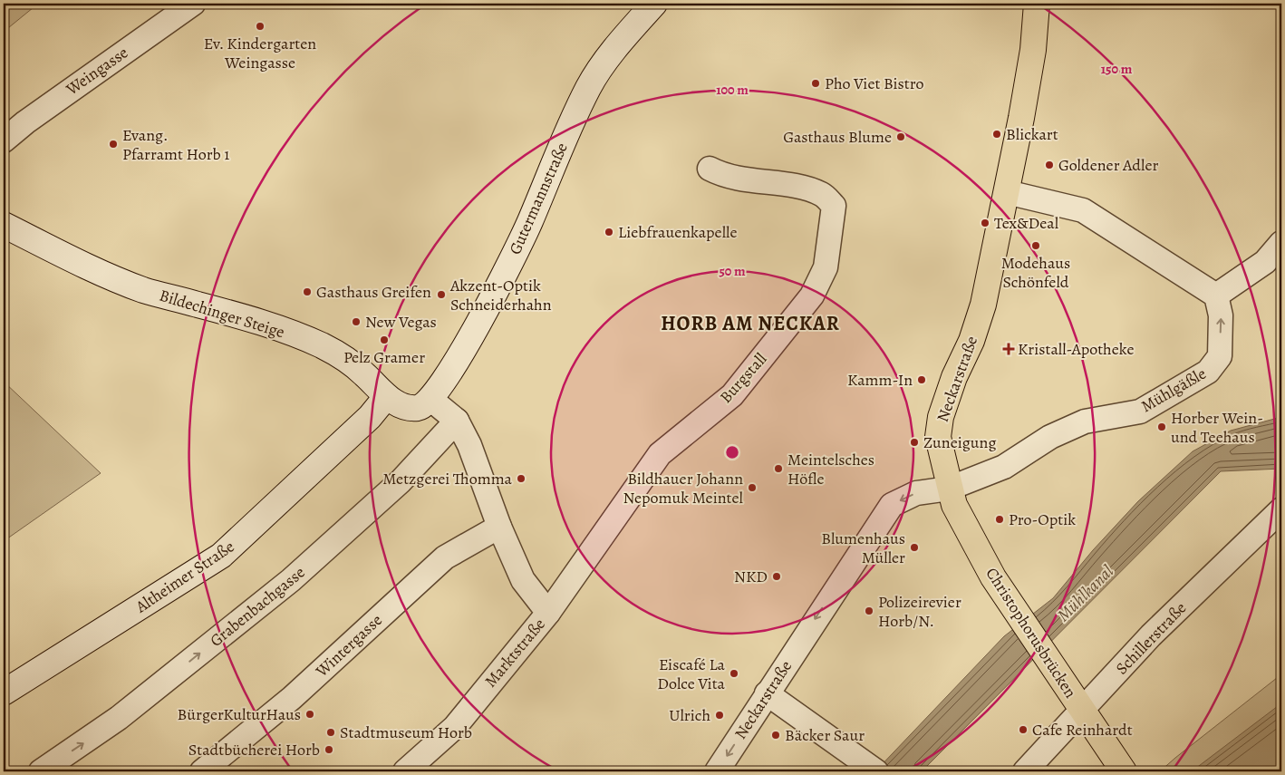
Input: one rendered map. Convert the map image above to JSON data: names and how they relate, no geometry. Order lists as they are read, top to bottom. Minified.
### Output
{"streets":{"main road":["Neckarstraße","Christophorusbrücken"],"street":["Weingasse","Gutermannstraße","Bildechinger Steige","Burgstall","Mühlgäßle","Altheimer Straße","Grabenbachgasse","Schillerstraße","Wintergasse","Marktstraße"]},"crossings":[["Gutermannstraße","Bildechinger Steige"],["Gutermannstraße","Marktstraße"],["Bildechinger Steige","Altheimer Straße"],["Bildechinger Steige","Marktstraße"],["Burgstall","Marktstraße"],["Neckarstraße","Mühlgäßle"],["Neckarstraße","Christophorusbrücken"],["Mühlgäßle","Christophorusbrücken"],["Grabenbachgasse","Marktstraße"],["Christophorusbrücken","Schillerstraße"],["Wintergasse","Marktstraße"]],"one_way":["Neckarstraße","Mühlgäßle","Grabenbachgasse"],"districts":["HORB AM NECKAR"],"water":["Mühlkanal"],"places":{"other":["Ev. Kindergarten Weingasse","Pho Viet Bistro","Blickart","Gasthaus Blume","Evang. Pfarramt Horb 1","Goldener Adler","Tex&Deal","Liebfrauenkapelle","Modehaus Schönfeld","Gasthaus Greifen","Akzent-Optik Schneiderhahn","New Vegas","Pelz Gramer","Kamm-In","Horber Wein- und Teehaus","Zuneigung","Meintelsches Höfle","Metzgerei Thomma","Bildhauer Johann Nepomuk Meintel","Pro-Optik","Blumenhaus Müller","NKD","Polizeirevier Horb/N.","Eiscafé La Dolce Vita","BürgerKulturHaus","Ulrich","Cafe Reinhardt","Stadtmuseum Horb","Bäcker Saur","Stadtbücherei Horb"],"health":["Kristall-Apotheke"]},"rings":["150 m","100 m","50 m"]}
